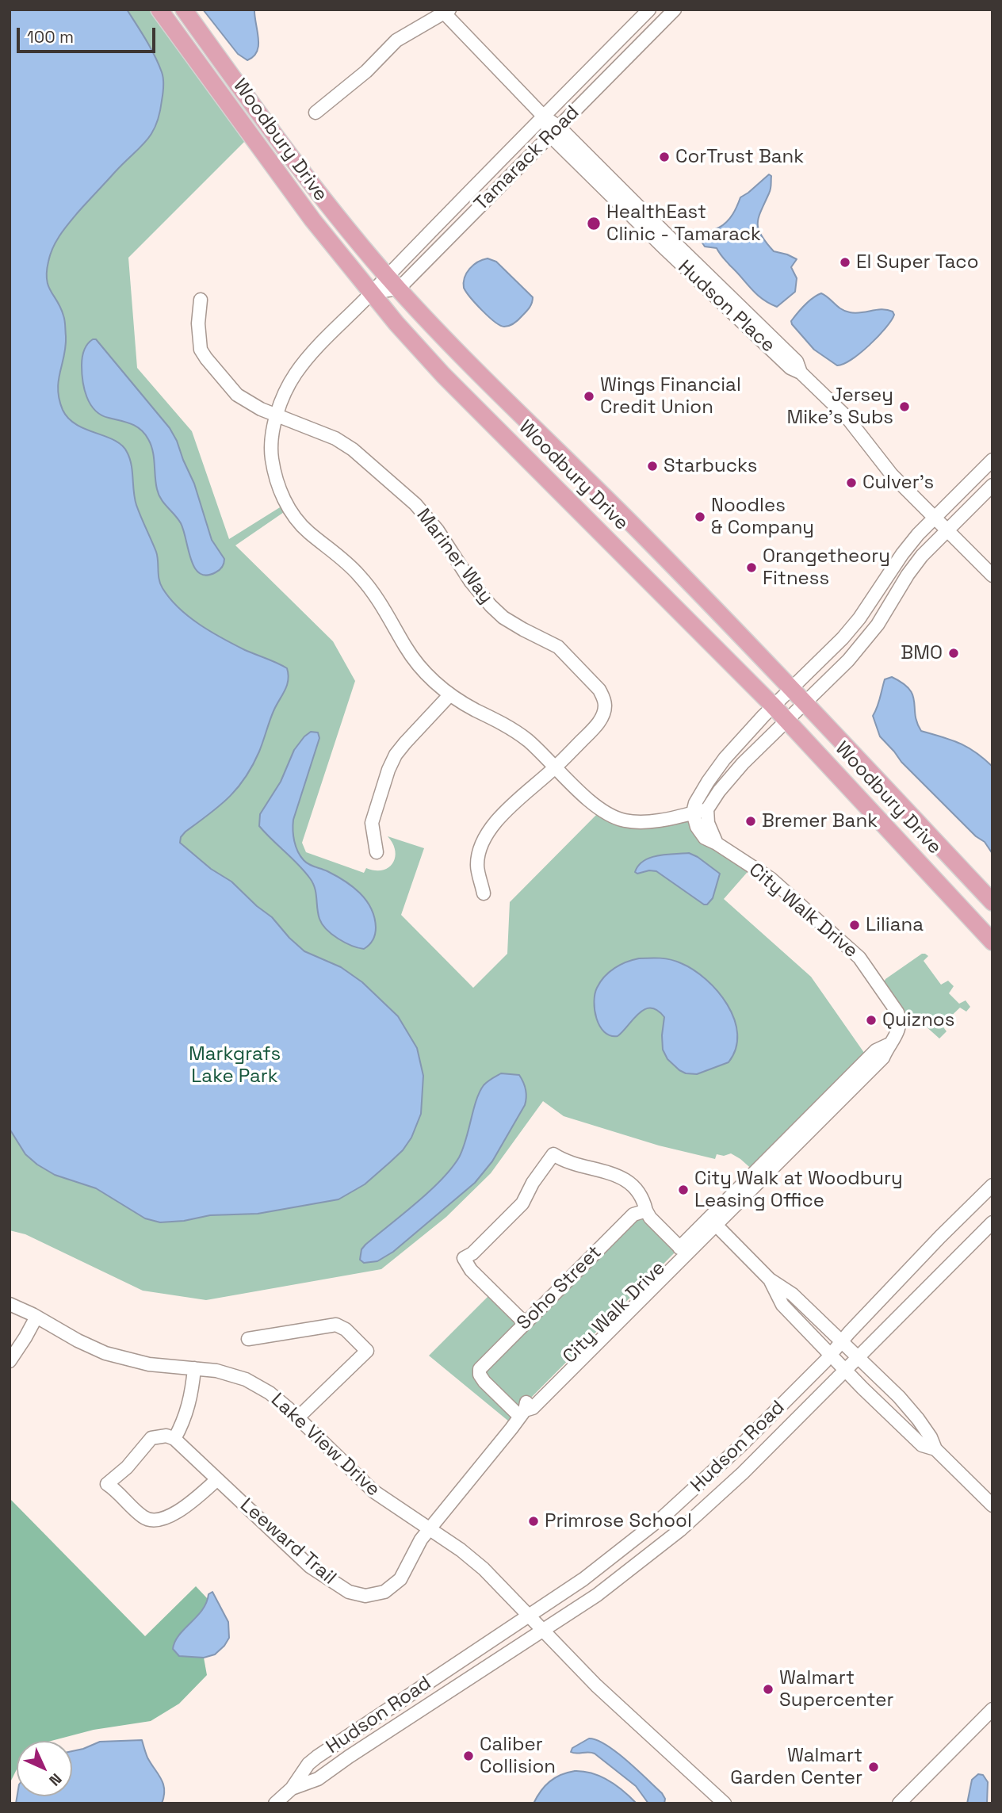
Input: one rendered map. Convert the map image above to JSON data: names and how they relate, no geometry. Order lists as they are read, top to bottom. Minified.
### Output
{"streets":{"main road":["Woodbury Drive"],"street":["Tamarack Road","Hudson Place","Mariner Way","City Walk Drive","Soho Street","Lake View Drive","Hudson Road","Leeward Trail"]},"crossings":[["Woodbury Drive","Tamarack Road"],["Tamarack Road","Hudson Place"],["Tamarack Road","Mariner Way"],["Tamarack Road","City Walk Drive"],["City Walk Drive","Soho Street"],["City Walk Drive","Lake View Drive"],["City Walk Drive","Leeward Trail"],["Lake View Drive","Hudson Road"],["Lake View Drive","Leeward Trail"]],"parks":["Markgrafs Lake Park"],"places":["CorTrust Bank","HealthEast Clinic - Tamarack","El Super Taco","Wings Financial Credit Union","Jersey Mike's Subs","Starbucks","Culver's","Noodles & Company","Orangetheory Fitness","BMO","Bremer Bank","Liliana","Quiznos","City Walk at Woodbury Leasing Office","Primrose School","Walmart Supercenter","Caliber Collision","Walmart Garden Center"],"scale_bar":"100 m","north":"bottom right"}
